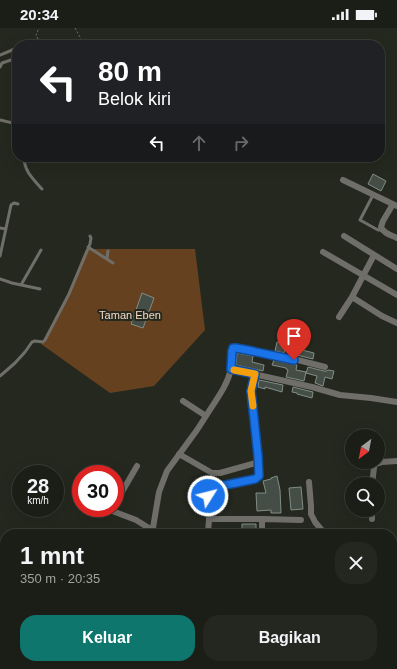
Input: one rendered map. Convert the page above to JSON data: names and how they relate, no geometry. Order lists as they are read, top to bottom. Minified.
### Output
{"parks":["Taman Eben"],"north":"bottom left","page":{"status":"20:34","turn":["80 m","Belok kiri"],"speed":"28 km/h","limit":"30","heading":["1 mnt","350 m · 20:35"],"buttons":["Keluar","Bagikan"]}}
